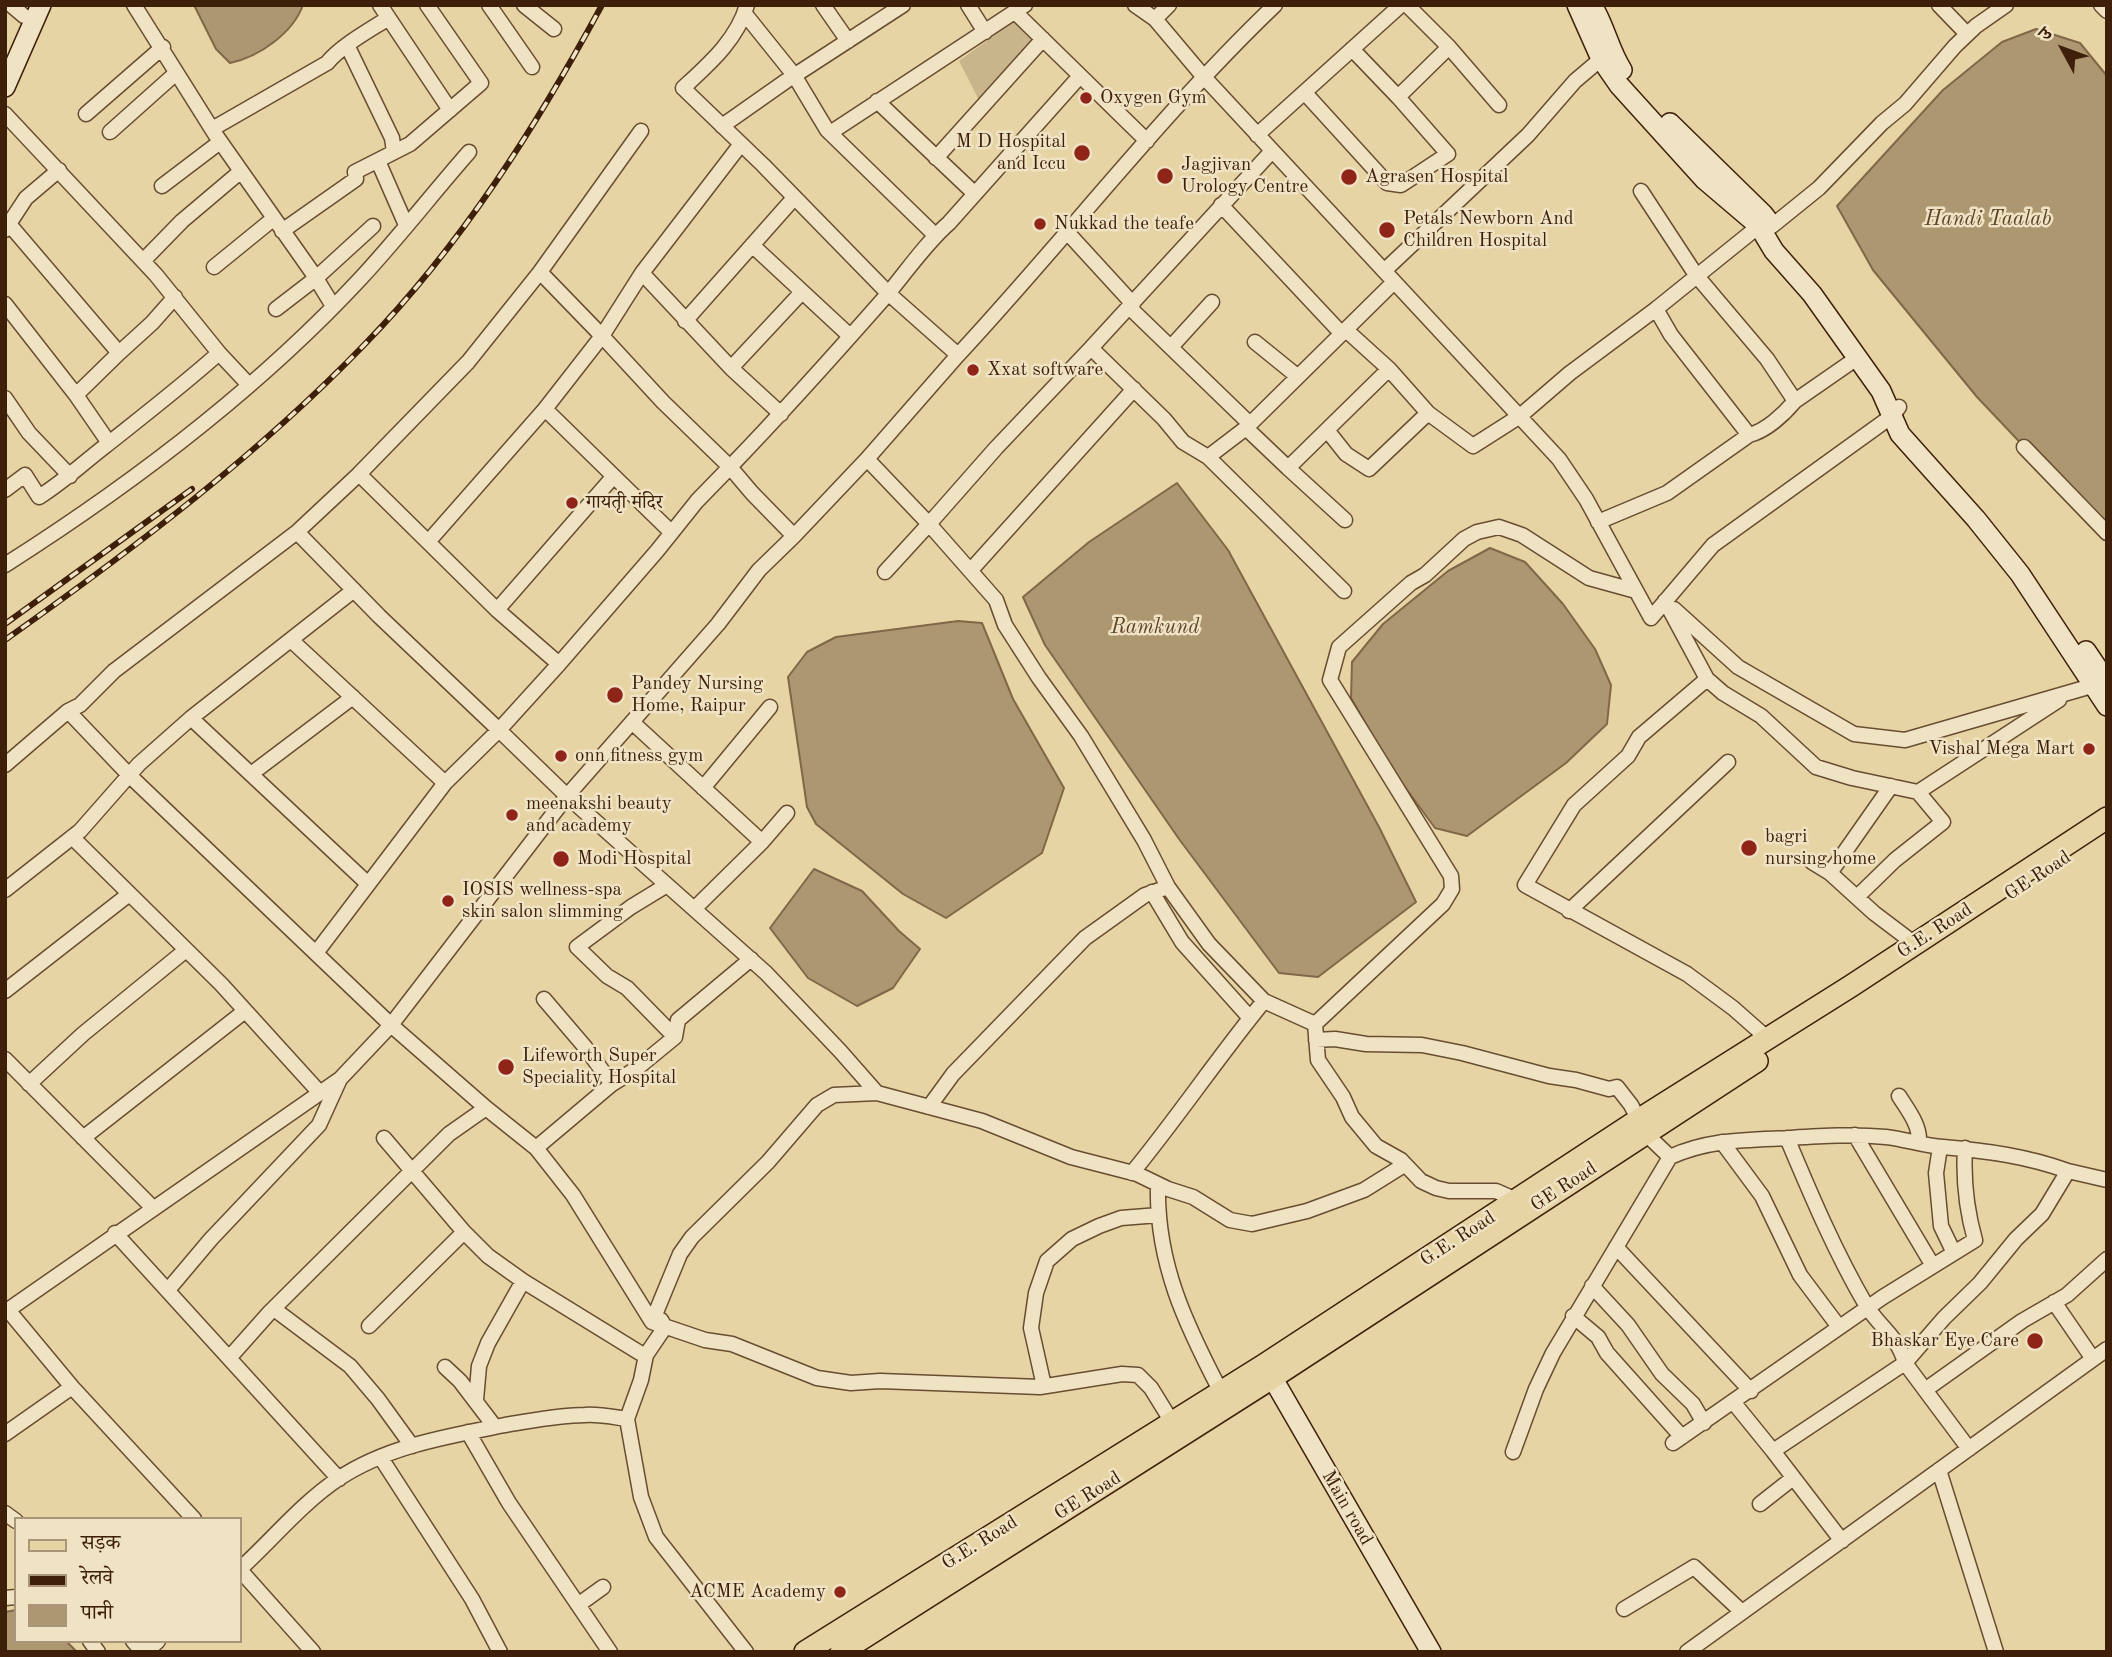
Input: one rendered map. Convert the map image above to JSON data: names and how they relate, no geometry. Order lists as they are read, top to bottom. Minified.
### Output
{"streets":{"main road":["GE Road","G.E. Road"],"street":["Main road"]},"crossings":[["GE Road","G.E. Road"],["GE Road","Main road"],["G.E. Road","Main road"]],"water":["Handi Taalab","Ramkund"],"places":["Oxygen Gym","M D Hospital and Iccu","Jagjivan Urology Centre","Agrasen Hospital","Nukkad the teafe","Petals Newborn And Children Hospital","Xxat software","गायतृी मंदिर","Pandey Nursing Home, Raipur","Vishal Mega Mart","onn fitness gym","meenakshi beauty and academy","bagri nursing home","Modi Hospital","IOSIS wellness-spa skin salon slimming","Lifeworth Super Speciality Hospital","Bhaskar Eye Care","ACME Academy"],"legend":["सड़क","रेलवे","पानी"],"north":"top left"}
